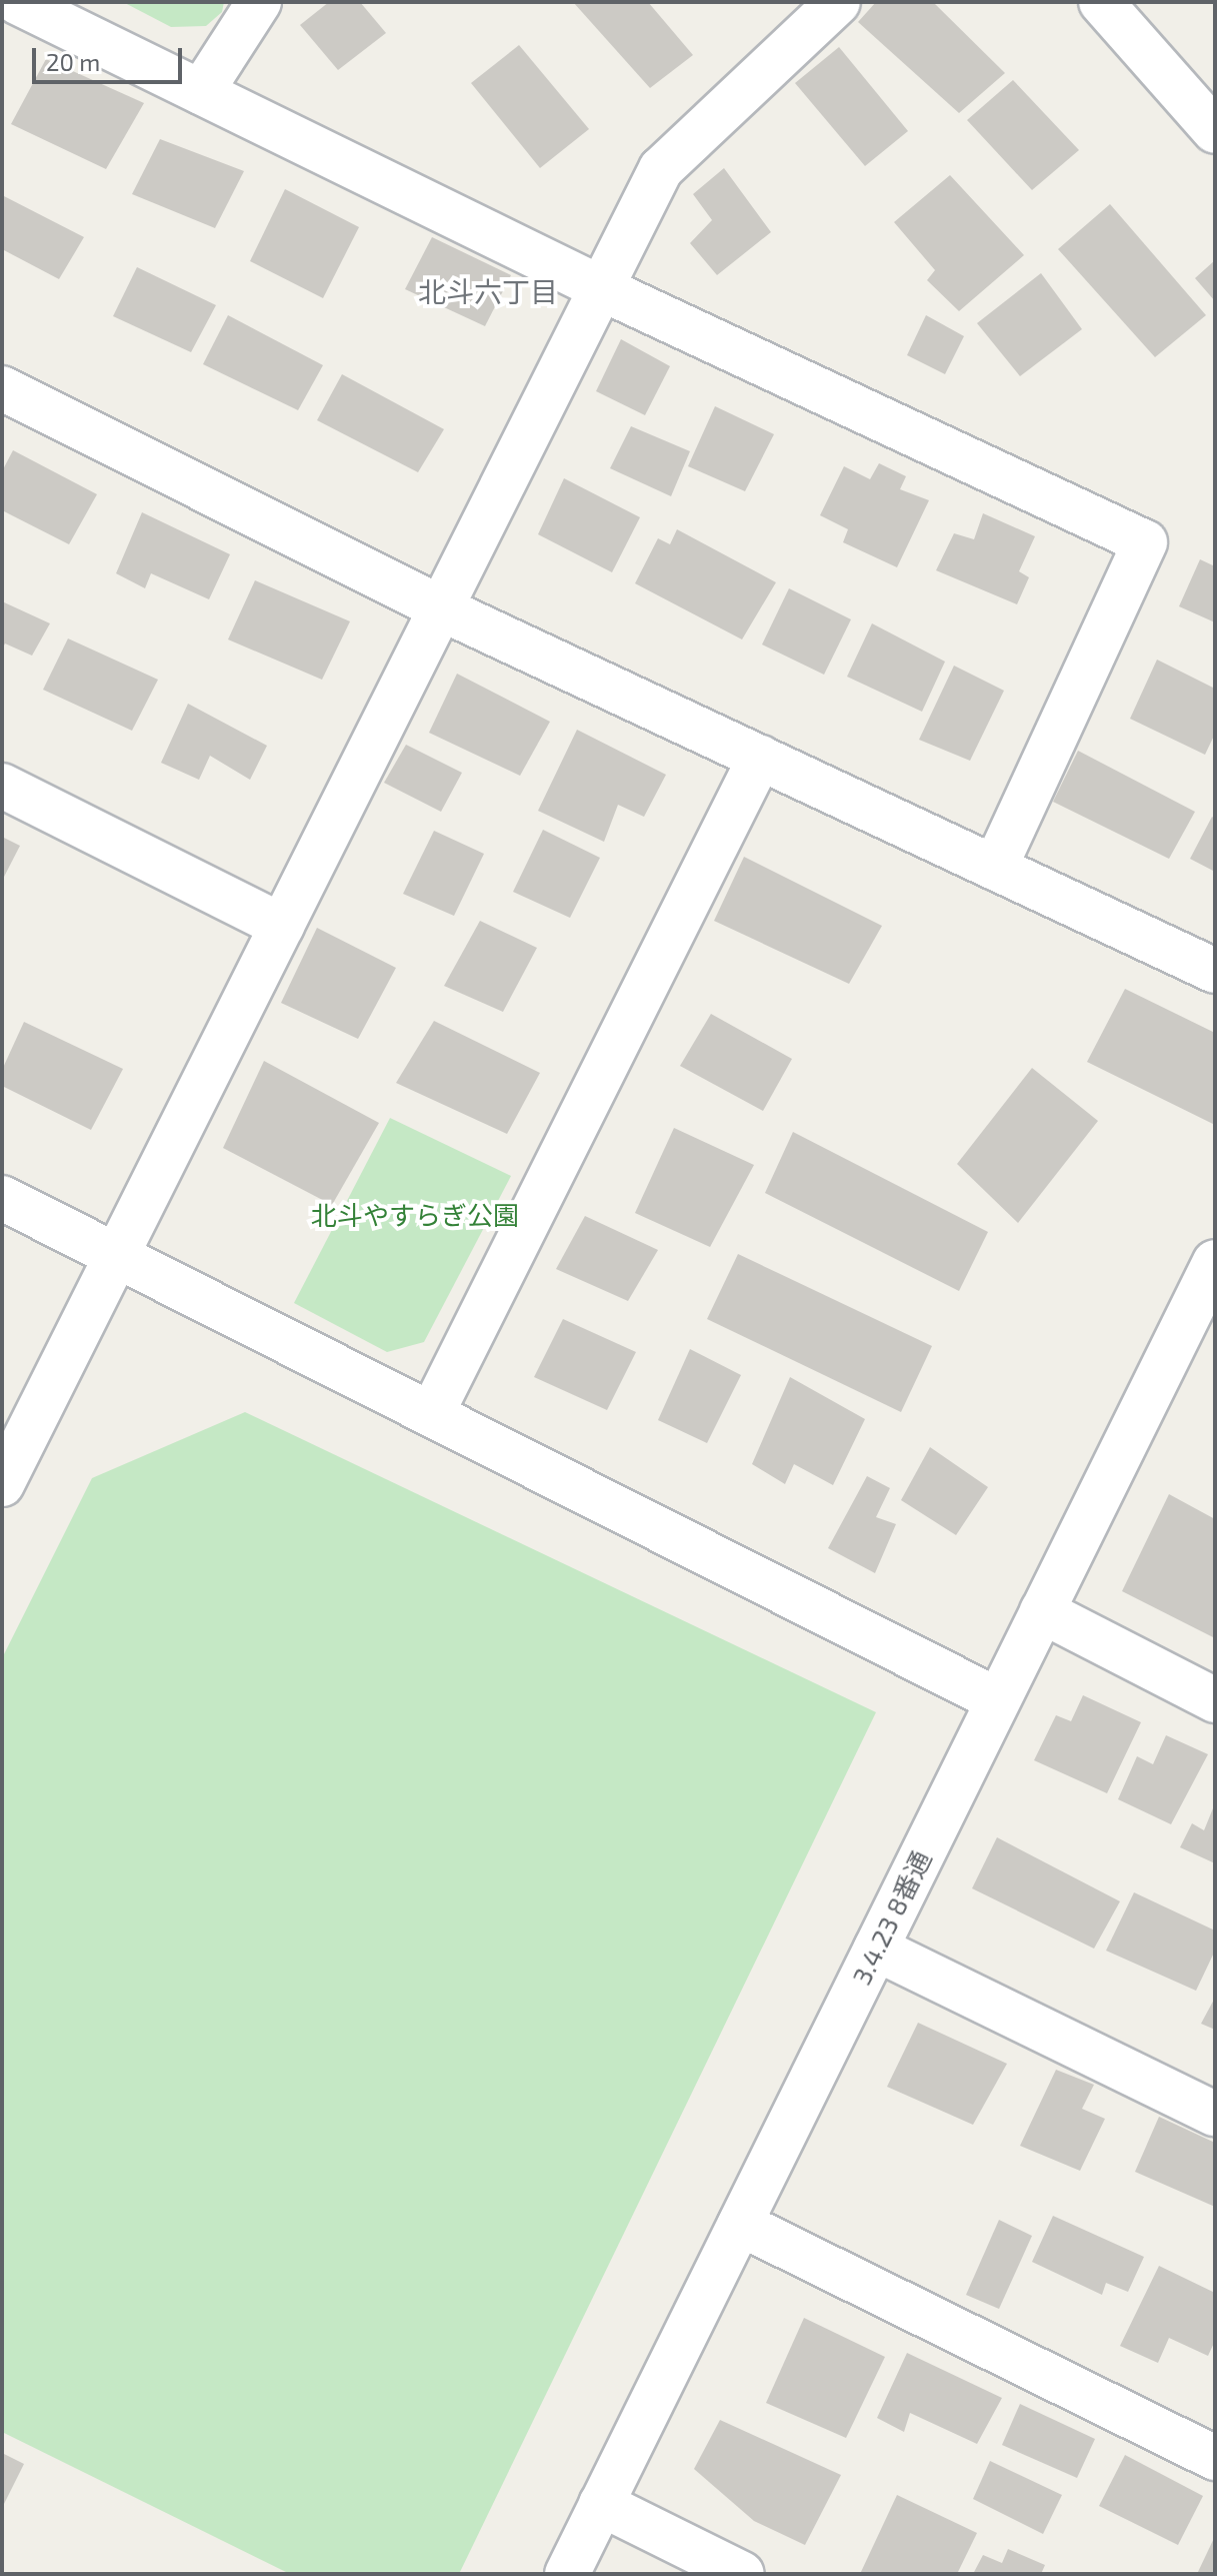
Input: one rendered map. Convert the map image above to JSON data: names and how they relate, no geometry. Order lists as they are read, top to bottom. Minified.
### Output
{"streets":{"street":["3.4.23 8番通"]},"districts":["北斗六丁目"],"parks":["北斗やすらぎ公園"],"scale_bar":"20 m"}
